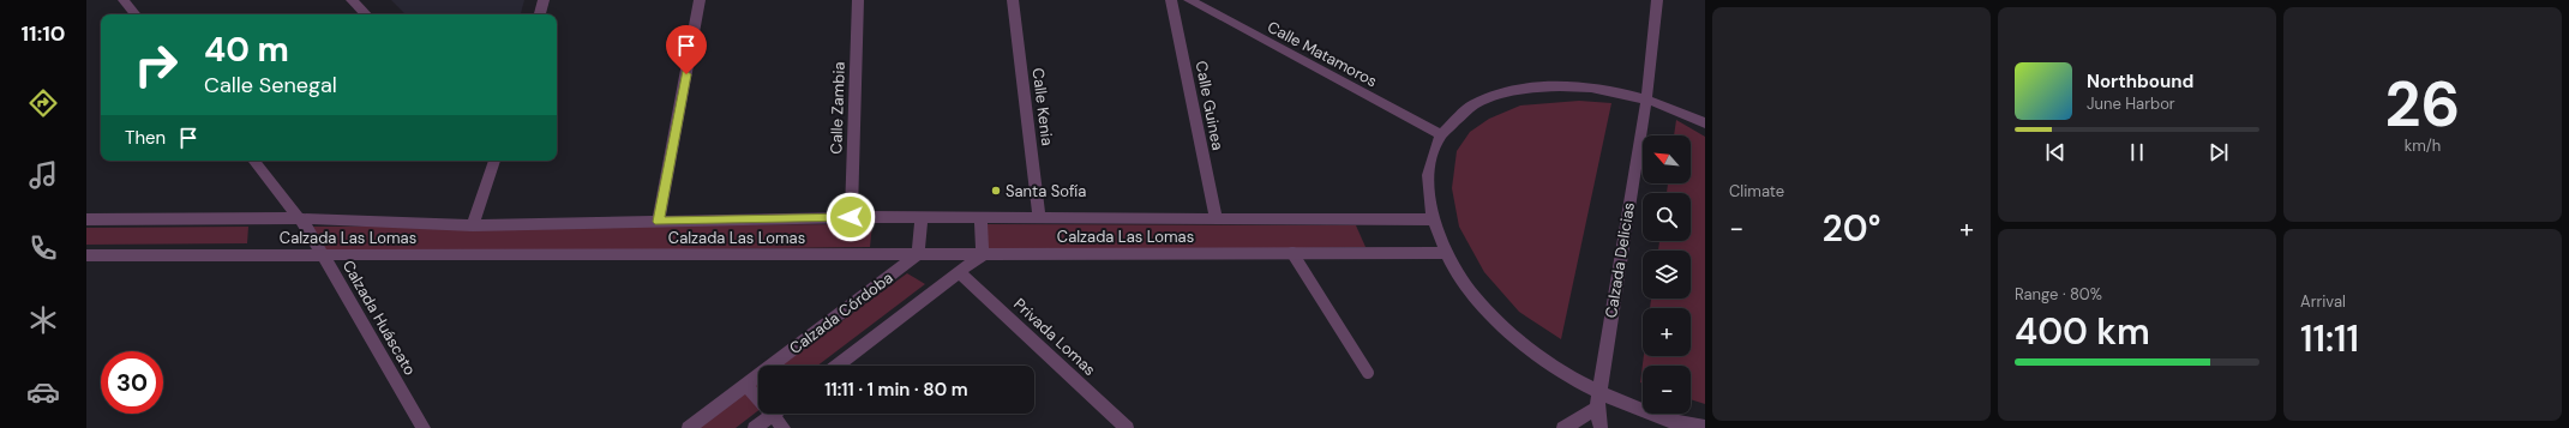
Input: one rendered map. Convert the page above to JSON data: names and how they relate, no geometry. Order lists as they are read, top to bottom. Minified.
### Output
{"streets":{"street":["Calle Matamoros","Calle Guinea","Calle Kenia","Calle Zambia","Calzada Las Lomas","Calzada Delicias","Calzada Córdoba","Calzada Huáscato","Privada Lomas"]},"crossings":[["Calle Guinea","Calzada Las Lomas"],["Calle Kenia","Calzada Las Lomas"],["Calle Zambia","Calzada Las Lomas"],["Calzada Las Lomas","Calzada Córdoba"],["Calzada Las Lomas","Calzada Huáscato"]],"places":["Santa Sofía"],"north":"top left","page":{"tabs":"11:10","tile":["Climate",["26","km/h"],["Range · 80%","400 km"],["Arrival","11:11"]],"turn":["40 m","Calle Senegal"],"song":["Northbound","June Harbor"],"then":"Then","map_buttons":["+","−"],"heat":["−","20°","+"],"limit":"30","trip":"11:11 · 1 min · 80 m"}}
